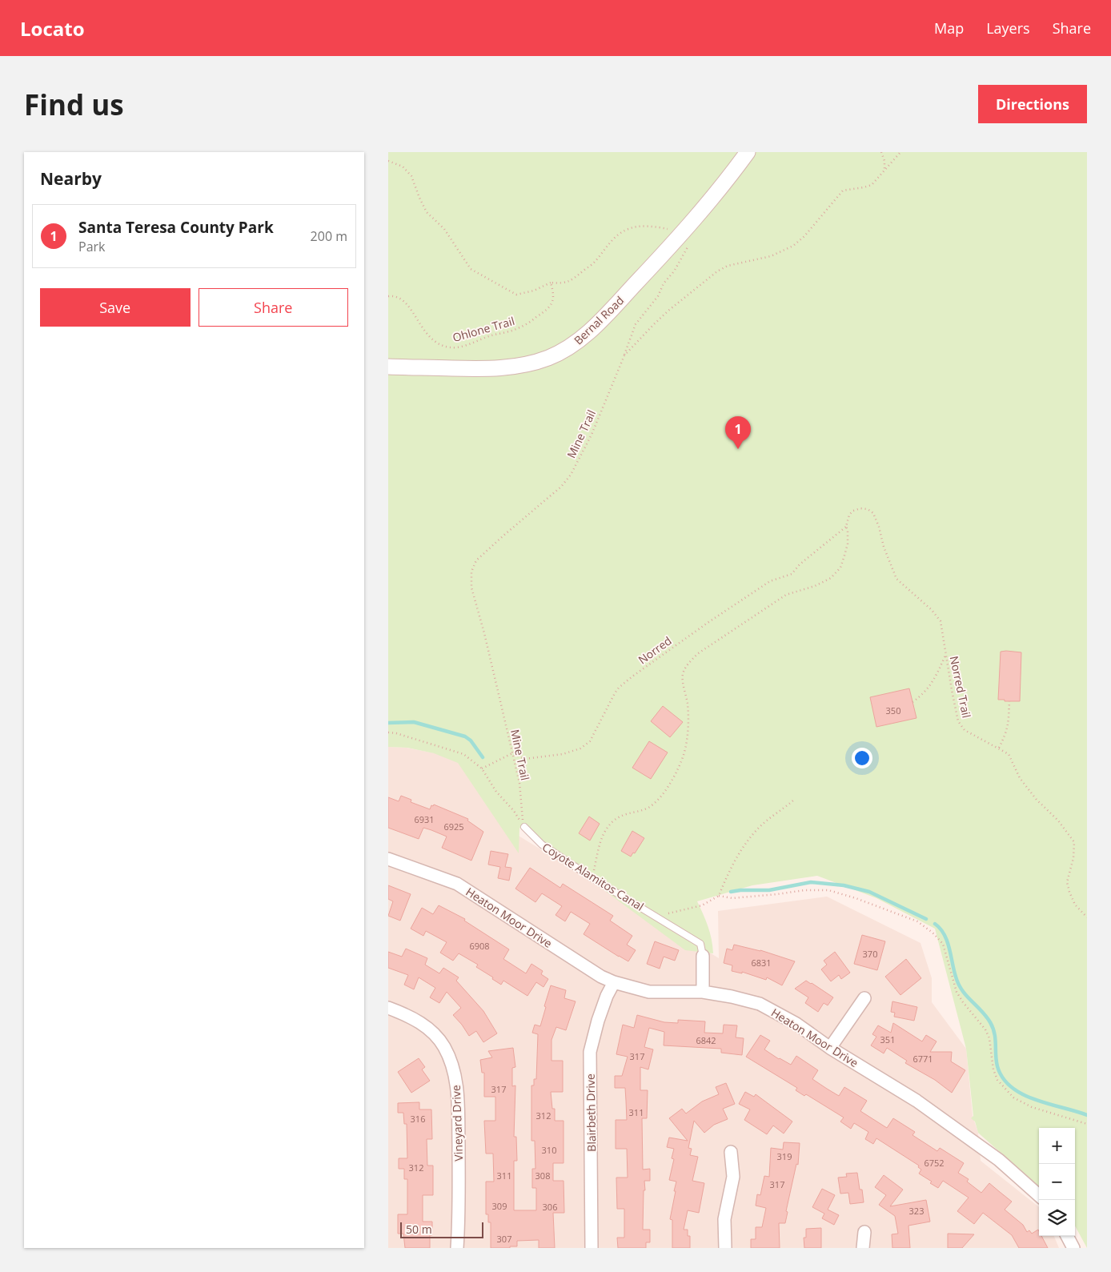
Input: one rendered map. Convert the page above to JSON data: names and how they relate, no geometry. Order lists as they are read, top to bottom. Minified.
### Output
{"streets":{"street":["Bernal Road","Heaton Moor Drive","Blairbeth Drive","Vineyard Drive"],"lane":["Coyote Alamitos Canal"],"path":["Ohlone Trail","Mine Trail","Norred","Norred Trail"]},"crossings":[["Mine Trail","Norred"],["Mine Trail","Coyote Alamitos Canal"],["Norred","Norred Trail"],["Heaton Moor Drive","Blairbeth Drive"]],"house_numbers":["350","6931","6925","6908","370","6831","351","6842","317","6771","317","311","312","316","310","319","6752","312","311","308","317","309","306","323","307"],"scale_bar":"50 m","page":{"header":"Locato","nav":["Map","Layers","Share"],"buttons":["Directions",["Save","Share"]],"title":"Find us","heading":"Nearby","list":[{"mark":"1","name":"Santa Teresa County Park","note":"Park","value":"200 m"}],"pins":"1","map_buttons":["+","−"],"scale":"50 m"}}
